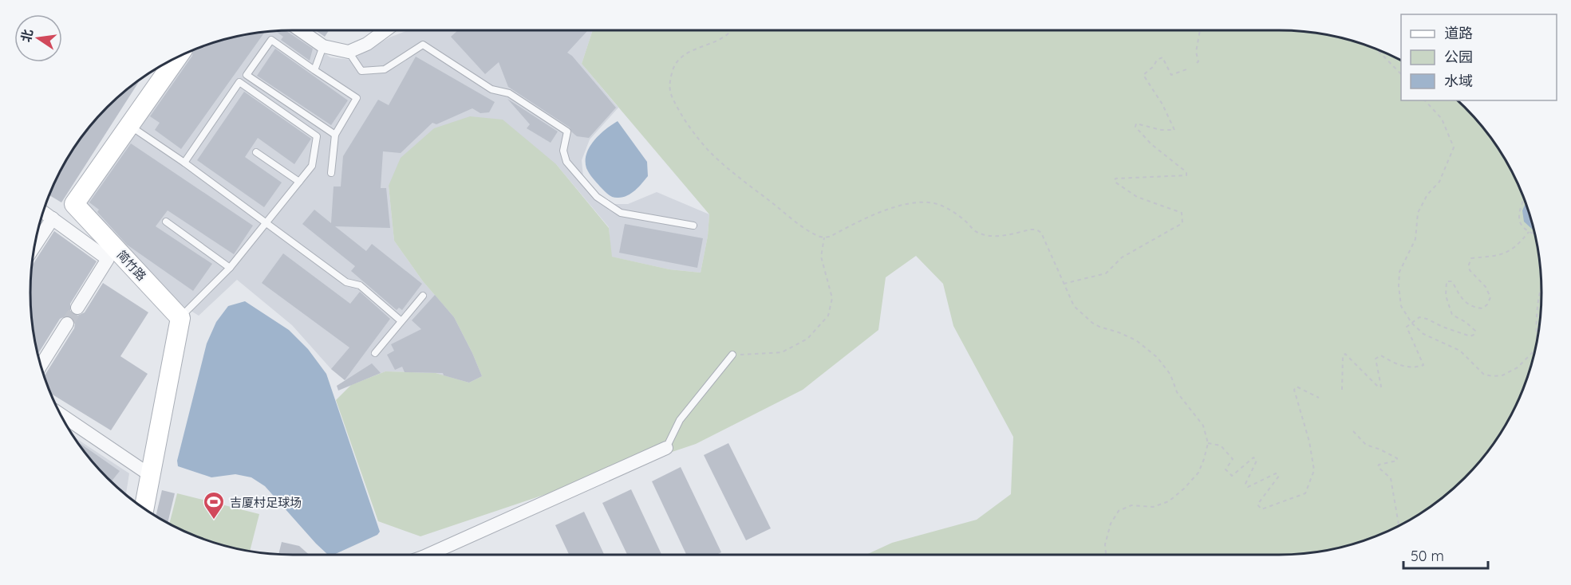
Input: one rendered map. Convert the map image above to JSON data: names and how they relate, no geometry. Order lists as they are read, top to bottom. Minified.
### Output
{"streets":{"street":["简竹路"]},"places":{"sports":["吉厦村足球场"]},"legend":["道路","公园","水域"],"scale_bar":"50 m","north":"left"}
